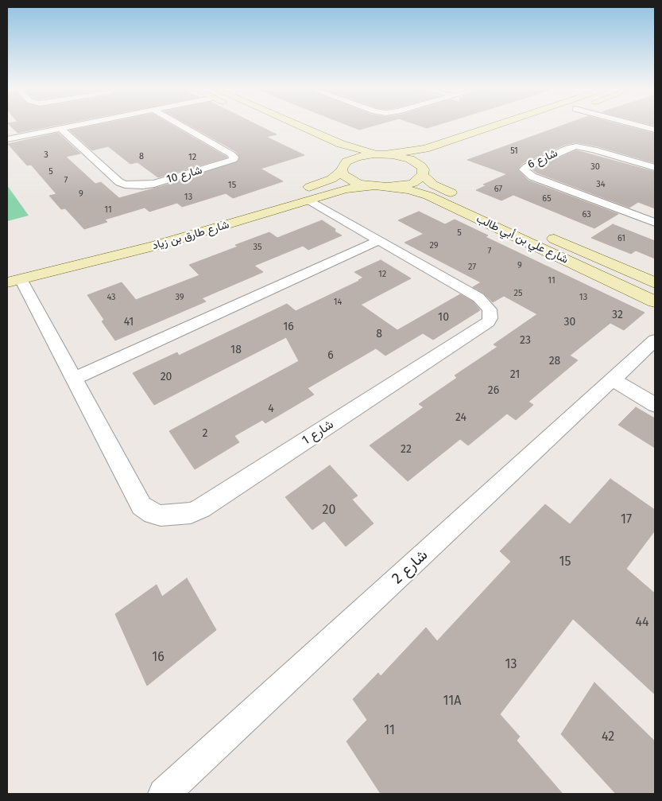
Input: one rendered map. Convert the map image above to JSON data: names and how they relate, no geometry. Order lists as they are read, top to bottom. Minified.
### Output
{"streets":{"main road":["شارع طارق بن زياد","شارع علي بن أبي طالب"],"street":["شارع 6","شارع 10","شارع 1","شارع 2"]},"crossings":[["شارع طارق بن زياد","شارع علي بن أبي طالب"],["شارع طارق بن زياد","شارع 1"]],"house_numbers":["51","3","8","12","30","5","7","34","15","67","9","13","65","11","63","5","61","29","35","7","9","27","12","11","25","43","39","13","14","32","10","41","30","16","8","23","18","6","28","21","20","26","4","24","2","22","20","17","15","44","16","13","11A","11","42"]}
